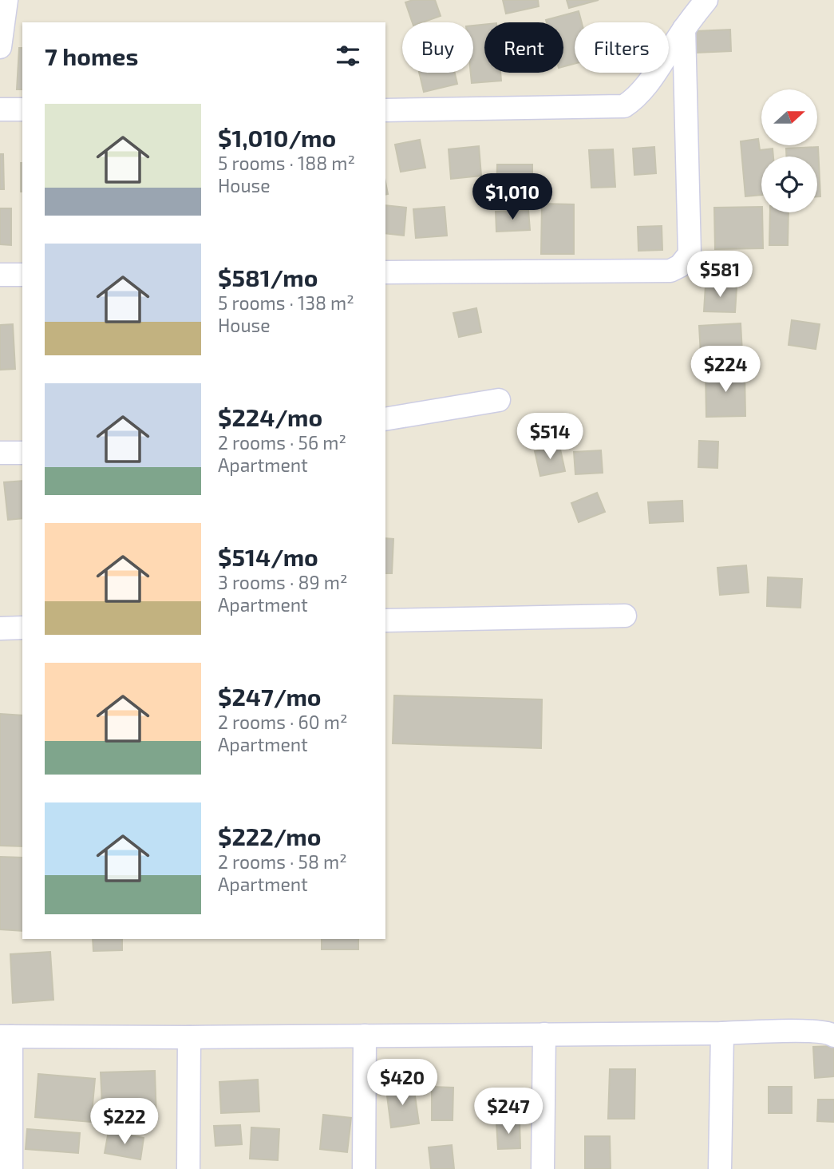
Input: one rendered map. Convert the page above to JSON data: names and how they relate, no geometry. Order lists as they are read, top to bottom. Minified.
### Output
{"north":"right","page":{"chip":["Buy","Rent","Filters"],"heading":"7 homes","list":[{"name":"$1,010/mo","note":"5 rooms · 188 m² · House"},{"name":"$581/mo","note":"5 rooms · 138 m² · House"},{"name":"$224/mo","note":"2 rooms · 56 m² · Apartment"},{"name":"$514/mo","note":"3 rooms · 89 m² · Apartment"},{"name":"$247/mo","note":"2 rooms · 60 m² · Apartment"},{"name":"$222/mo","note":"2 rooms · 58 m² · Apartment"}],"price":["$1,010","$581","$224","$514","$420","$247","$222"]}}
